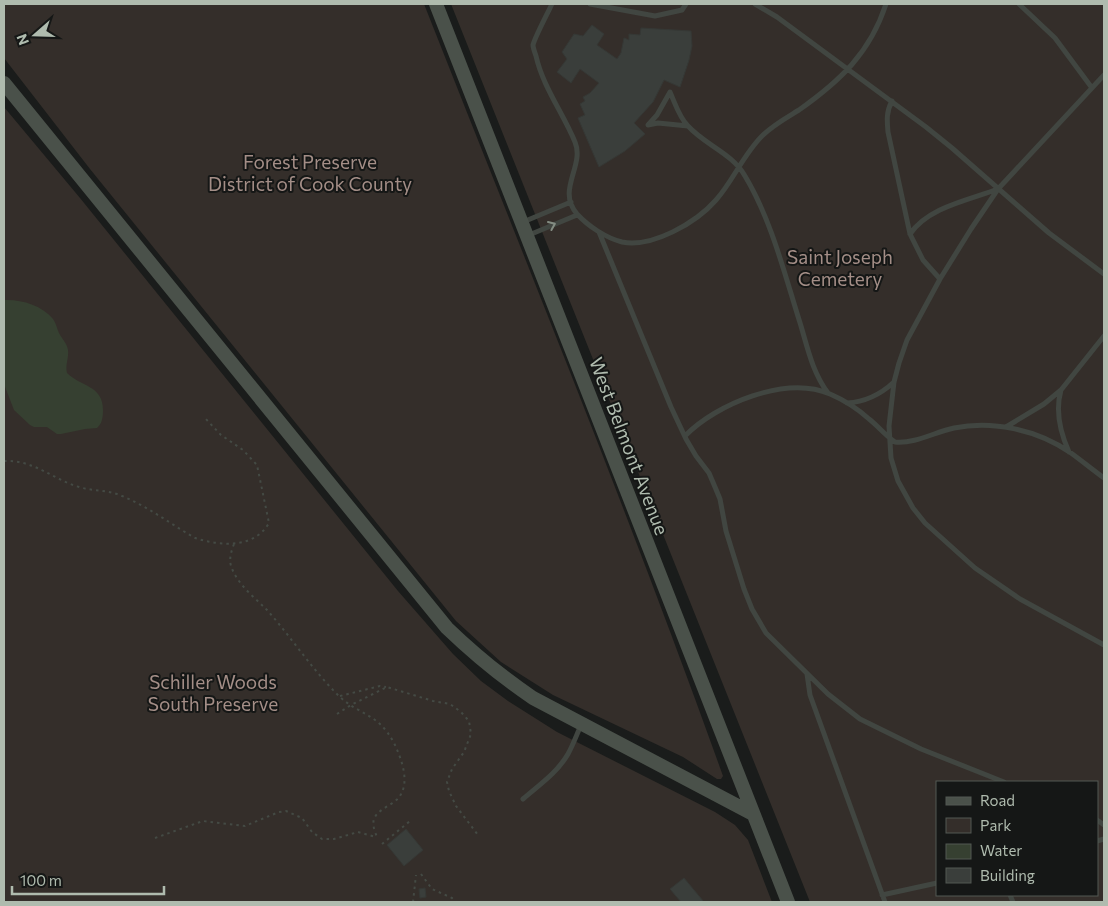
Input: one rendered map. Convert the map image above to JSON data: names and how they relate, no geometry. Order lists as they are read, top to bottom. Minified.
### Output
{"streets":{"main road":["West Belmont Avenue"]},"parks":["Forest Preserve District of Cook County","Saint Joseph Cemetery","Schiller Woods South Preserve"],"legend":["Road","Park","Water","Building"],"scale_bar":"100 m","north":"left"}
